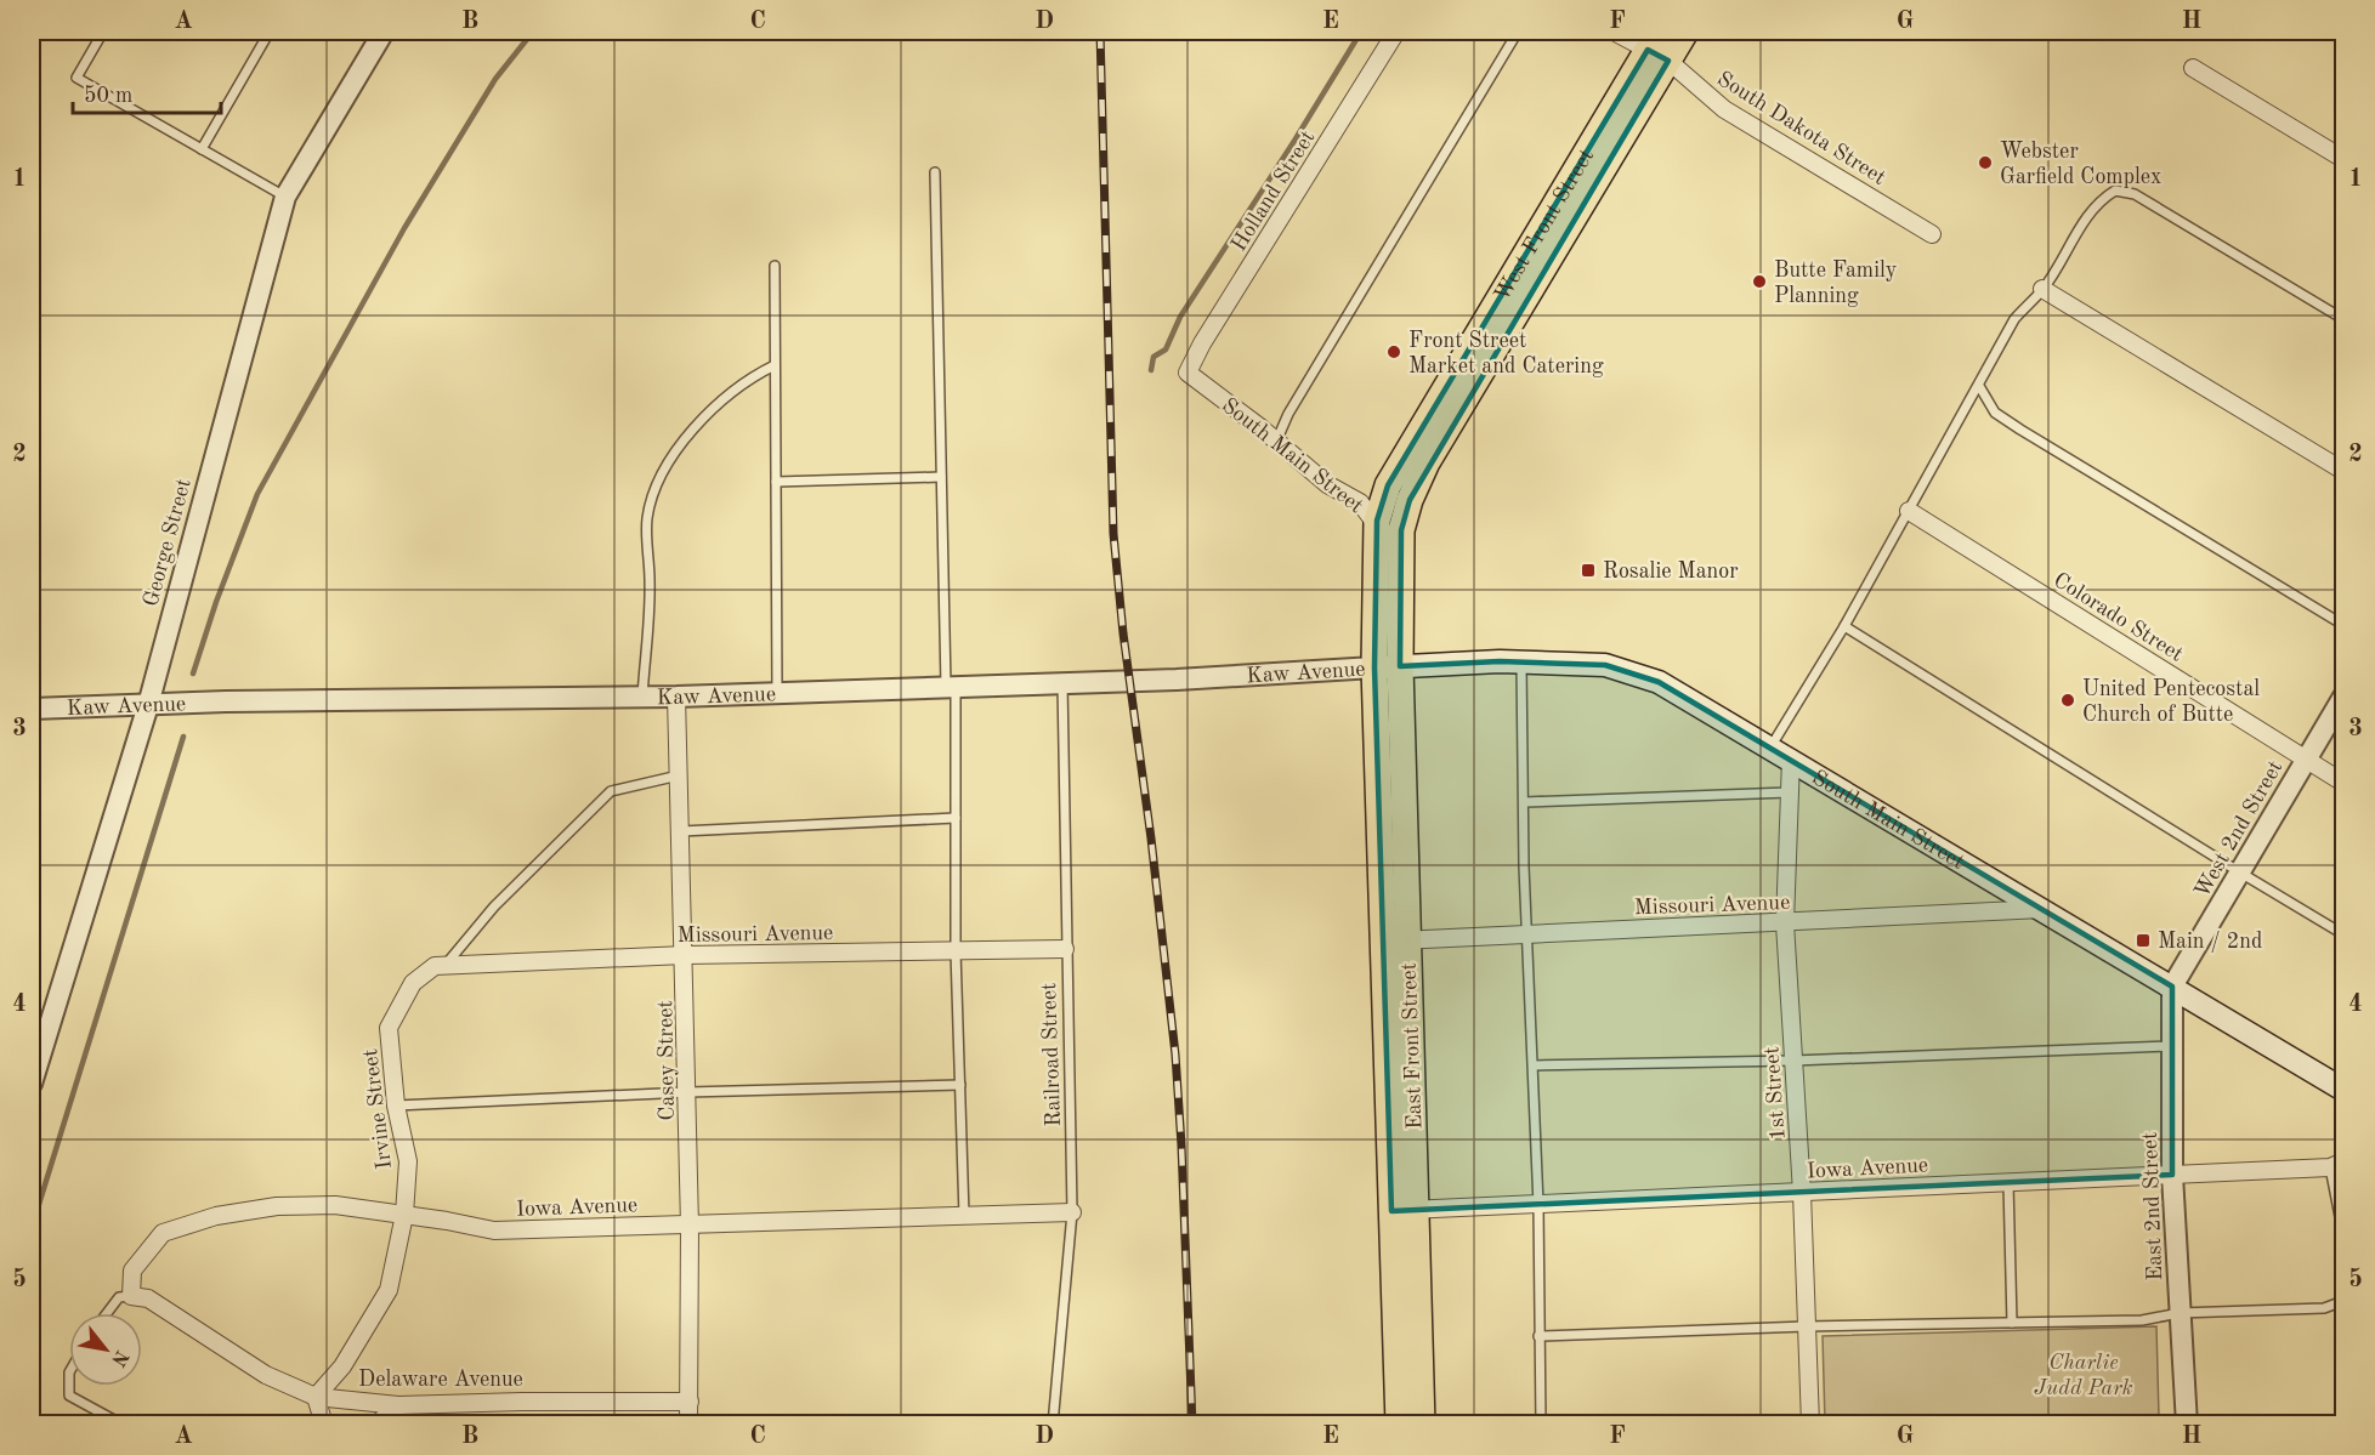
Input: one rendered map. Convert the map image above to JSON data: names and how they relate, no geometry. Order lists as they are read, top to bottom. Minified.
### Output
{"streets":{"main road":["West Front Street","South Main Street","Kaw Avenue","East Front Street"],"street":["South Dakota Street","Holland Street","George Street","Colorado Street","West 2nd Street","Missouri Avenue","Casey Street","1st Street","Irvine Street","Iowa Avenue","East 2nd Street","Delaware Avenue"],"lane":["Railroad Street"]},"crossings":[["South Dakota Street","West Front Street"],["Holland Street","South Main Street"],["West Front Street","South Main Street"],["West Front Street","Kaw Avenue"],["West Front Street","East Front Street"],["South Main Street","Kaw Avenue"],["South Main Street","West 2nd Street"],["South Main Street","Missouri Avenue"],["South Main Street","East Front Street"],["South Main Street","1st Street"],["South Main Street","East 2nd Street"],["George Street","Kaw Avenue"],["Colorado Street","West 2nd Street"],["Kaw Avenue","East Front Street"],["Kaw Avenue","Railroad Street"],["Kaw Avenue","Casey Street"],["West 2nd Street","East 2nd Street"],["Missouri Avenue","East Front Street"],["Missouri Avenue","Railroad Street"],["Missouri Avenue","Casey Street"],["Missouri Avenue","1st Street"],["Missouri Avenue","Irvine Street"],["East Front Street","Iowa Avenue"],["Railroad Street","Iowa Avenue"],["Casey Street","Iowa Avenue"],["Casey Street","Delaware Avenue"],["1st Street","Iowa Avenue"],["Irvine Street","Iowa Avenue"],["Irvine Street","Delaware Avenue"],["Iowa Avenue","East 2nd Street"],["Iowa Avenue","Delaware Avenue"]],"parks":["Charlie Judd Park"],"places":{"other":["Webster Garfield Complex","Butte Family Planning","Front Street Market and Catering","United Pentecostal Church of Butte"],"transit":["Rosalie Manor","Main / 2nd"]},"scale_bar":"50 m","north":"bottom right","grid":{"columns":["A","B","C","D","E","F","G","H"],"rows":["1","2","3","4","5"]}}
